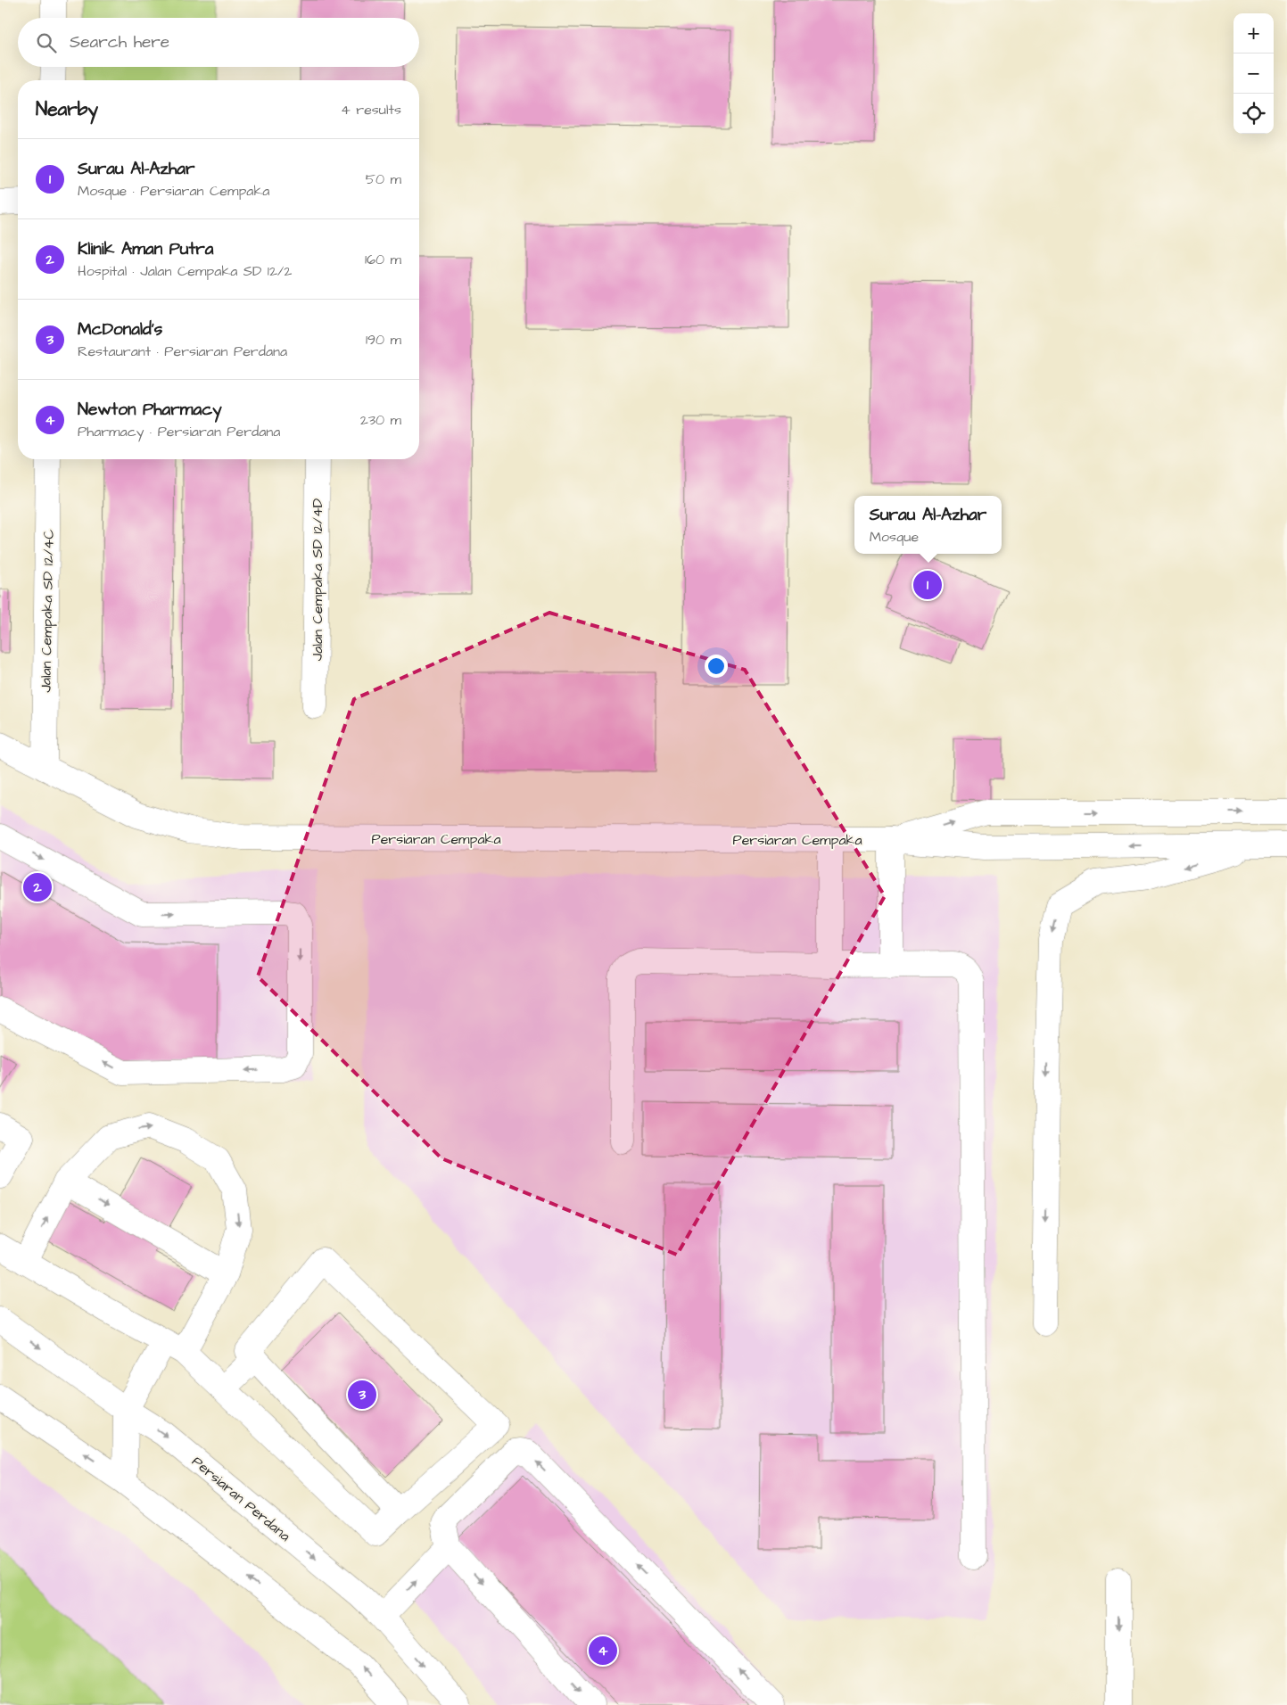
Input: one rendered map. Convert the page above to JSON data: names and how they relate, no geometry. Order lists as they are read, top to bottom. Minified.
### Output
{"streets":{"street":["Jalan Cempaka SD 12/4D","Jalan Cempaka SD 12/4C","Persiaran Cempaka","Persiaran Perdana"]},"crossings":[["Jalan Cempaka SD 12/4C","Persiaran Cempaka"]],"page":{"map_buttons":["+","−"],"search":"Search here","heading":["Nearby","4 results"],"list":[{"mark":"1","name":"Surau Al-Azhar","note":"Mosque · Persiaran Cempaka","value":"50 m"},{"mark":"2","name":"Klinik Aman Putra","note":"Hospital · Jalan Cempaka SD 12/2","value":"160 m"},{"mark":"3","name":"McDonald's","note":"Restaurant · Persiaran Perdana","value":"190 m"},{"mark":"4","name":"Newton Pharmacy","note":"Pharmacy · Persiaran Perdana","value":"230 m"}],"popup":["Surau Al-Azhar","Mosque"],"pins":["1","2","3","4"]}}
